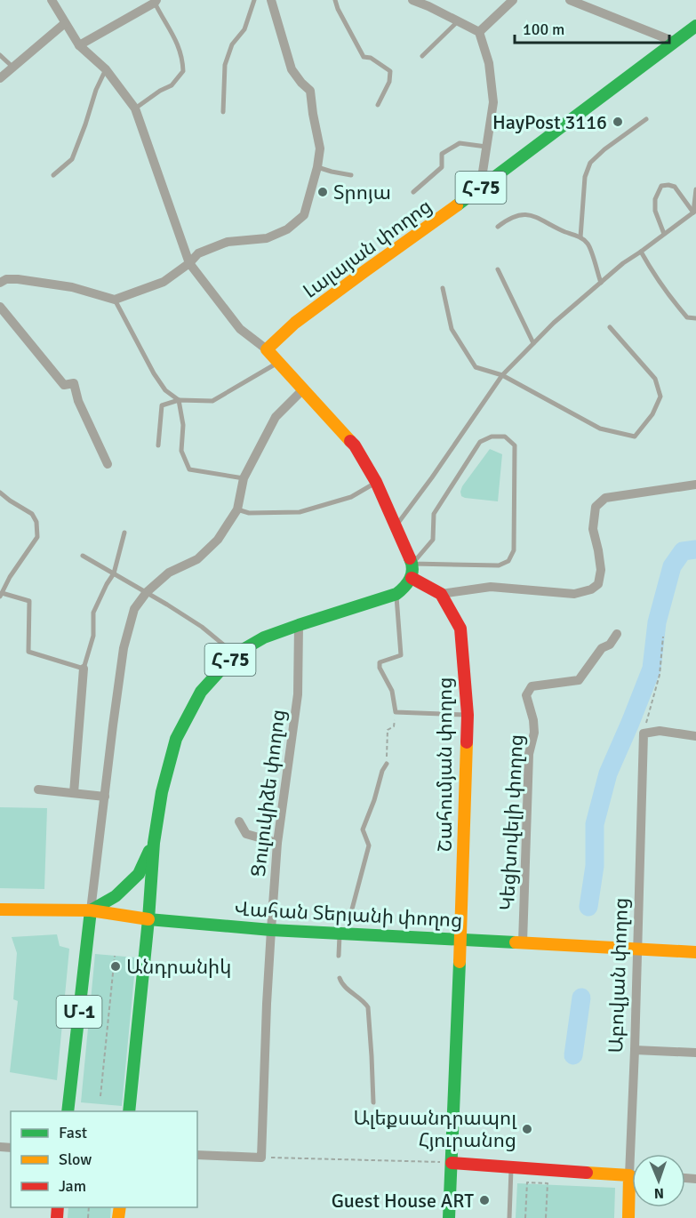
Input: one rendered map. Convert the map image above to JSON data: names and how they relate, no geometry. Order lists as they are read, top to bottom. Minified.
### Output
{"streets":{"main road":["Հ-75","Լալայան փողոց","Շահումյան փողոց","Վահան Տերյանի փողոց","Աբովյան փողոց","Մ-1"],"street":["Ցուլուկիձե փողոց","Կեցխովելի փողոց"]},"crossings":[["Հ-75","Ցուլուկիձե փողոց"],["Հ-75","Վահան Տերյանի փողոց"],["Հ-75","Մ-1"],["Շահումյան փողոց","Վահան Տերյանի փողոց"],["Ցուլուկիձե փողոց","Վահան Տերյանի փողոց"],["Կեցխովելի փողոց","Վահան Տերյանի փողոց"],["Վահան Տերյանի փողոց","Աբովյան փողոց"],["Վահան Տերյանի փողոց","Մ-1"]],"places":["HayPost 3116","Տրոյա","Անդրանիկ","Ալեքսանդրապոլ Հյուրանոց","Guest House ART"],"legend":["Fast","Slow","Jam"],"scale_bar":"100 m","north":"bottom"}
